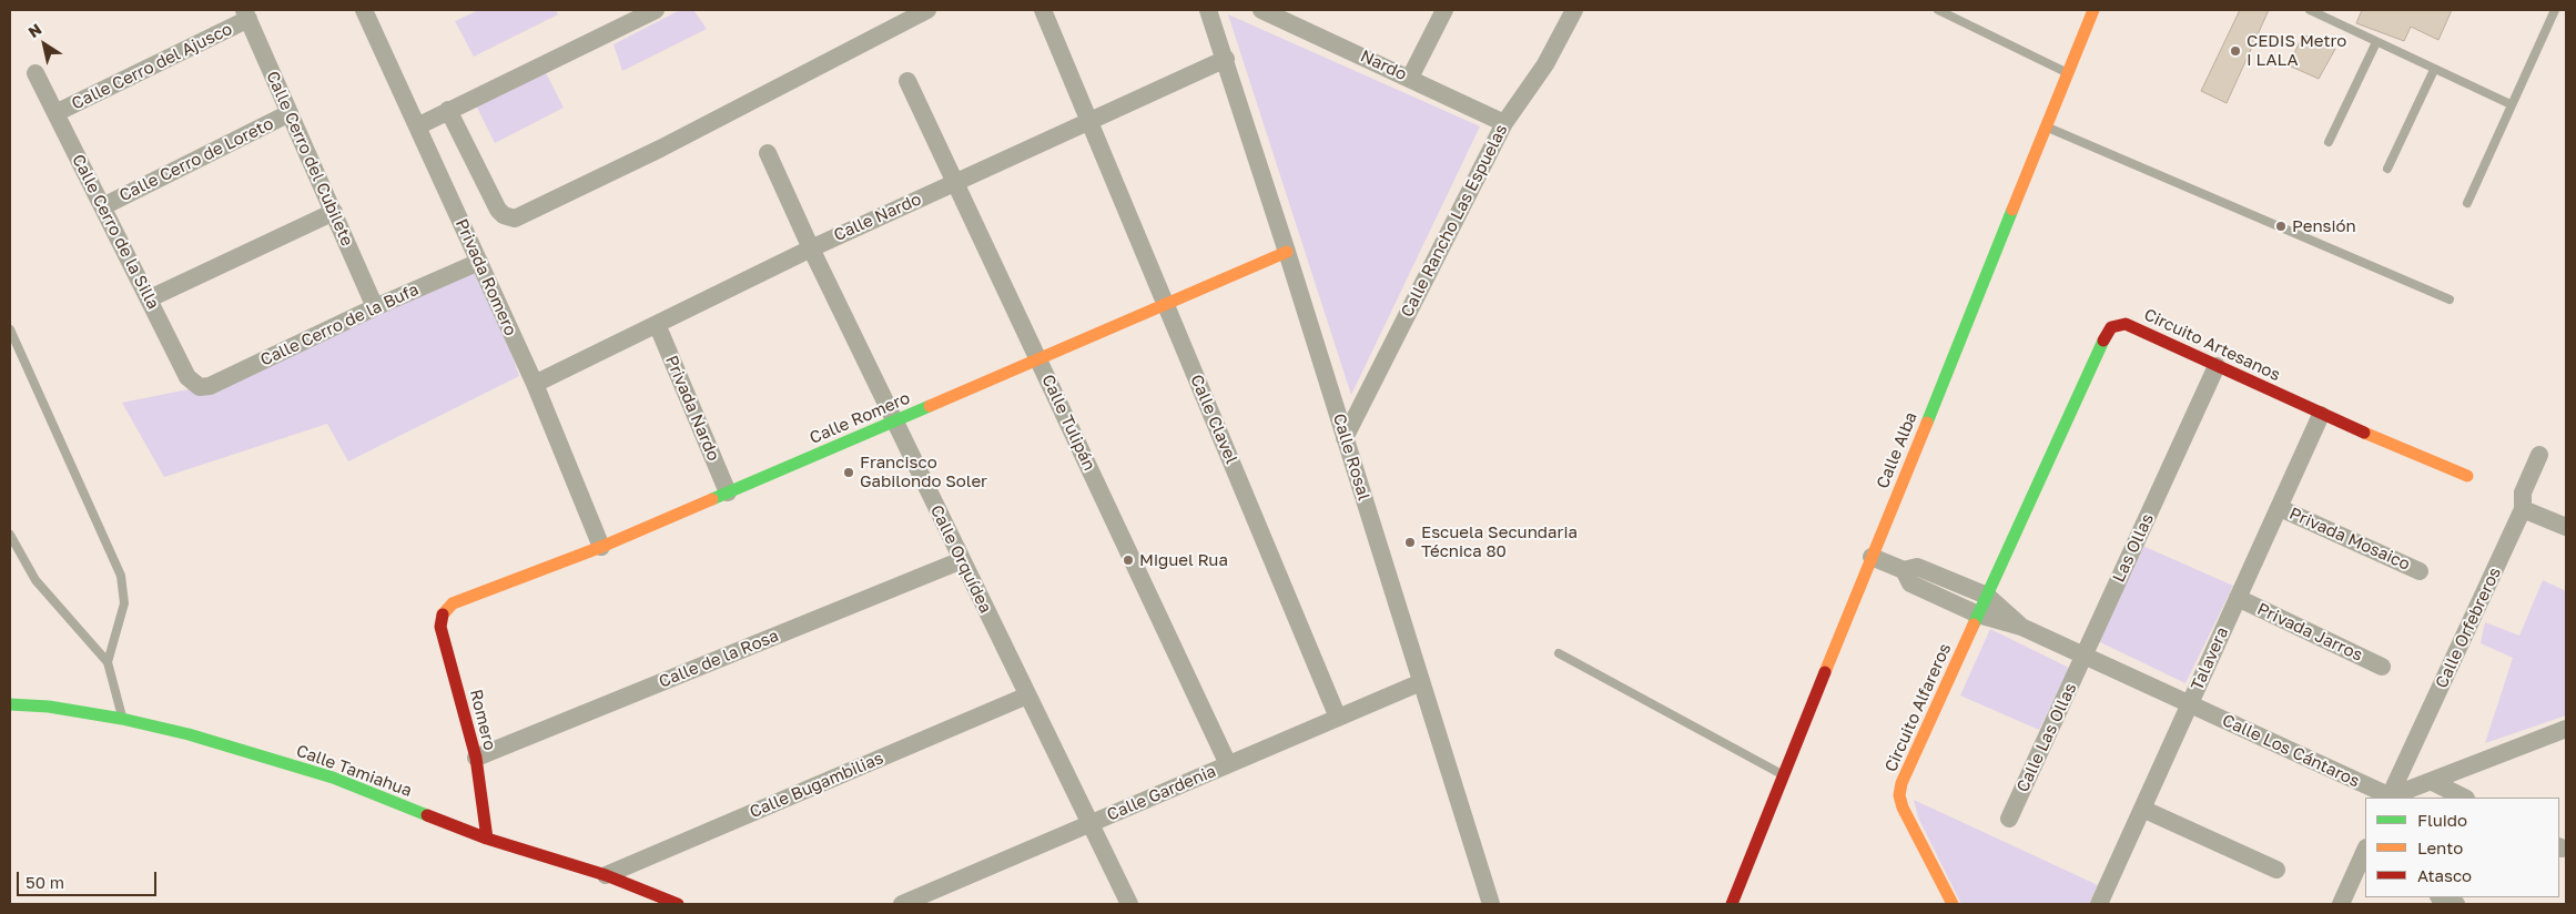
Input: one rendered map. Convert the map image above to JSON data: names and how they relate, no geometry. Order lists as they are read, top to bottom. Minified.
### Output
{"streets":{"street":["Nardo","Calle Cerro del Ajusco","Calle Cerro del Cubilete","Calle Cerro de Loreto","Calle Nardo","Calle Rancho Las Espuelas","Calle Cerro de la Silla","Privada Romero","Calle Cerro de la Bufa","Circuito Artesanos","Privada Nardo","Calle Romero","Calle Clavel","Calle Tulipán","Calle Alba","Calle Rosal","Privada Mosaico","Las Ollas","Calle Orquídea","Calle Orfebreros","Privada Jarros","Calle de la Rosa","Talavera","Circuito Alfareros","Romero","Calle Las Ollas","Calle Los Cántaros","Calle Tamiahua","Calle Bugambilias","Calle Gardenia"]},"crossings":[["Nardo","Calle Rancho Las Espuelas"],["Calle Cerro del Ajusco","Calle Cerro del Cubilete"],["Calle Cerro del Ajusco","Calle Cerro de la Silla"],["Calle Cerro del Cubilete","Calle Cerro de Loreto"],["Calle Cerro del Cubilete","Calle Cerro de la Bufa"],["Calle Cerro de Loreto","Calle Cerro de la Silla"],["Calle Nardo","Privada Romero"],["Calle Nardo","Privada Nardo"],["Calle Nardo","Calle Clavel"],["Calle Nardo","Calle Tulipán"],["Calle Nardo","Calle Rosal"],["Calle Nardo","Calle Orquídea"],["Calle Rancho Las Espuelas","Calle Rosal"],["Calle Cerro de la Silla","Calle Cerro de la Bufa"],["Privada Romero","Calle Cerro de la Bufa"],["Privada Romero","Calle Romero"],["Circuito Artesanos","Las Ollas"],["Circuito Artesanos","Talavera"],["Circuito Artesanos","Circuito Alfareros"],["Circuito Artesanos","Calle Los Cántaros"],["Privada Nardo","Calle Romero"],["Calle Romero","Calle Clavel"],["Calle Romero","Calle Tulipán"],["Calle Romero","Calle Rosal"],["Calle Romero","Calle Orquídea"],["Calle Romero","Romero"],["Calle Clavel","Calle Gardenia"],["Calle Tulipán","Calle Gardenia"],["Calle Alba","Calle Los Cántaros"],["Calle Rosal","Calle Gardenia"],["Privada Mosaico","Talavera"],["Las Ollas","Calle Las Ollas"],["Las Ollas","Calle Los Cántaros"],["Calle Orquídea","Calle de la Rosa"],["Calle Orquídea","Calle Bugambilias"],["Calle Orquídea","Calle Gardenia"],["Calle Orfebreros","Calle Los Cántaros"],["Privada Jarros","Talavera"],["Calle de la Rosa","Romero"],["Talavera","Calle Los Cántaros"],["Circuito Alfareros","Calle Los Cántaros"],["Romero","Calle Tamiahua"],["Calle Las Ollas","Calle Los Cántaros"],["Calle Tamiahua","Calle Bugambilias"]],"places":["CEDIS Metro I LALA","Pensión","Francisco Gabilondo Soler","Escuela Secundaria Técnica 80","Miguel Rua"],"legend":["Fluido","Lento","Atasco"],"scale_bar":"50 m","north":"top left"}
